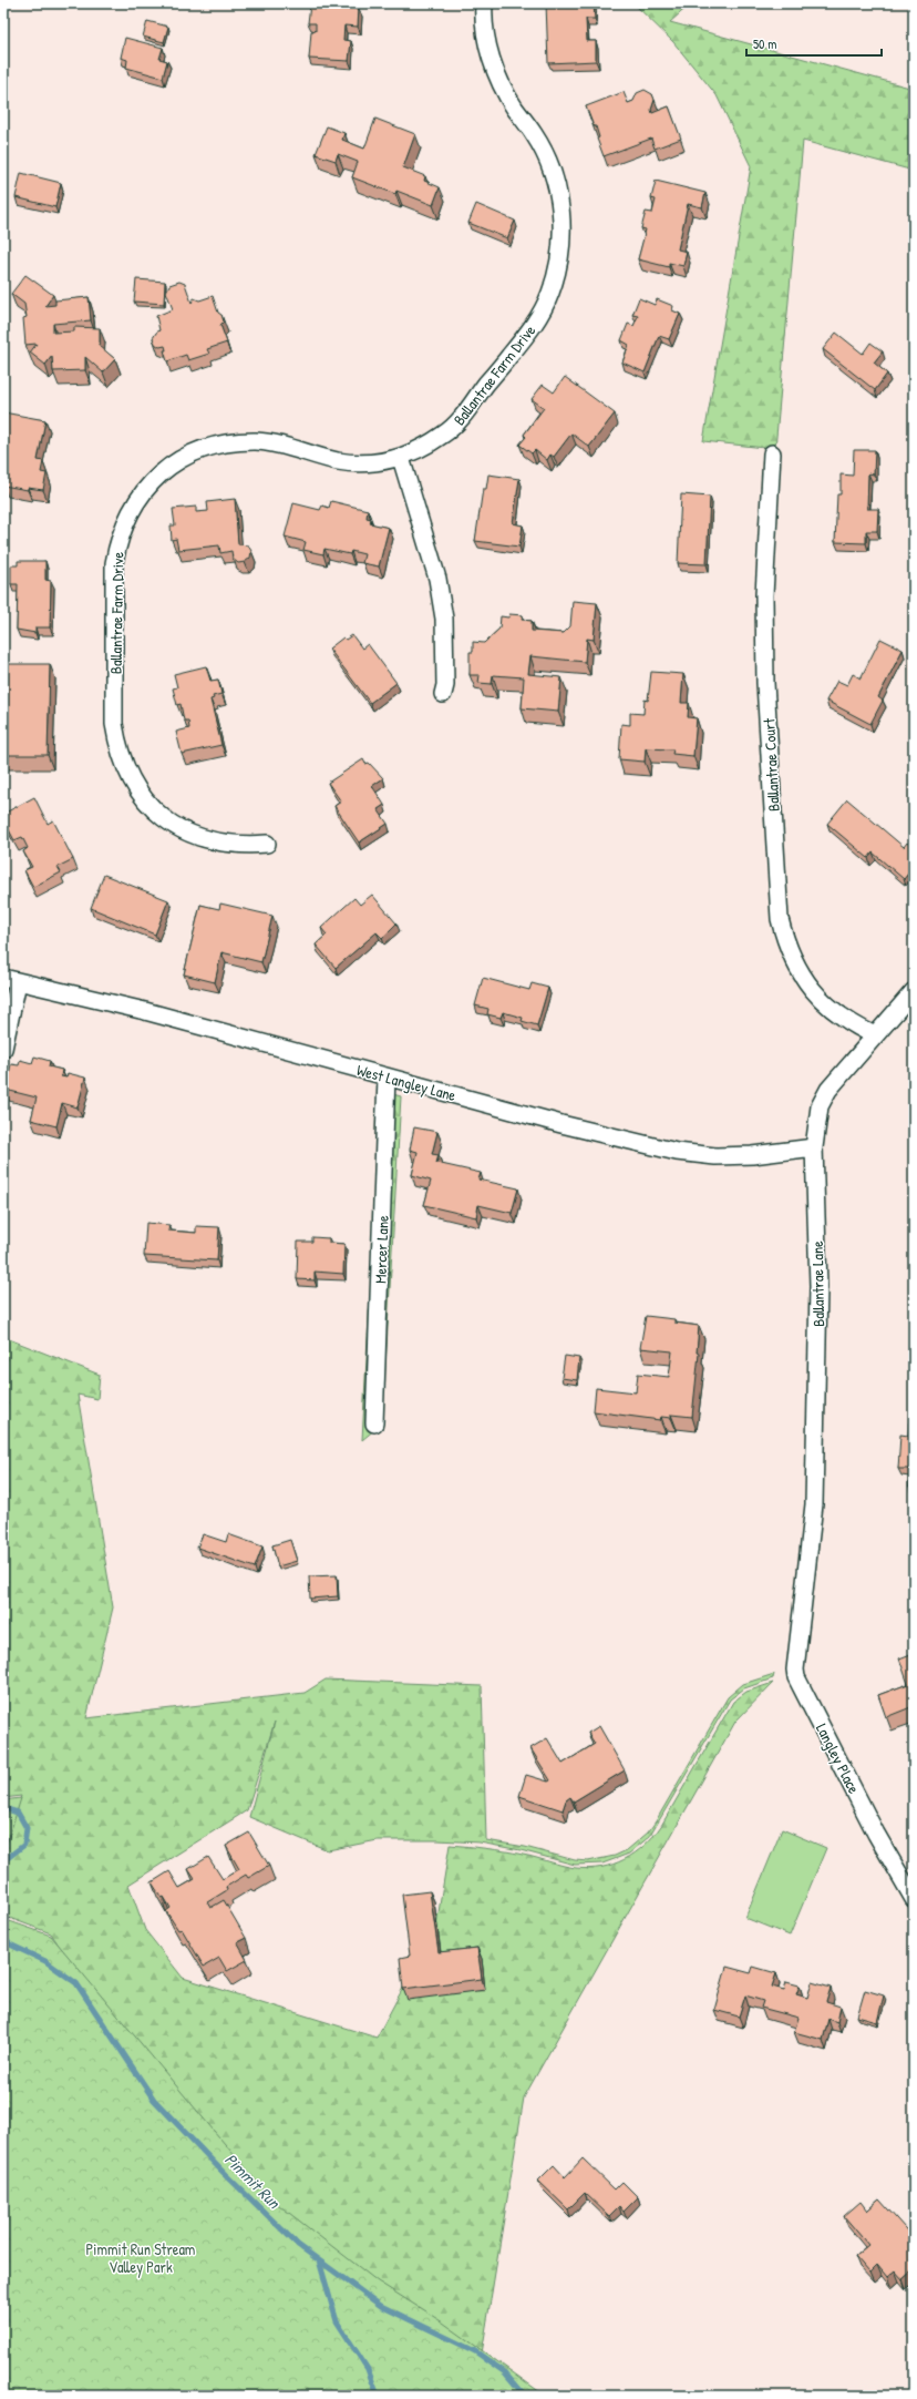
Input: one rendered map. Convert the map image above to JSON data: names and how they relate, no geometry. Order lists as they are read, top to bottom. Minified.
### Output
{"streets":{"street":["Ballantrae Farm Drive","Ballantrae Court","West Langley Lane","Mercer Lane","Ballantrae Lane","Langley Place"]},"crossings":[["Ballantrae Court","Ballantrae Lane"],["West Langley Lane","Mercer Lane"],["West Langley Lane","Ballantrae Lane"],["Ballantrae Lane","Langley Place"]],"water":["Pimmit Run"],"parks":["Pimmit Run Stream Valley Park"],"scale_bar":"50 m"}
